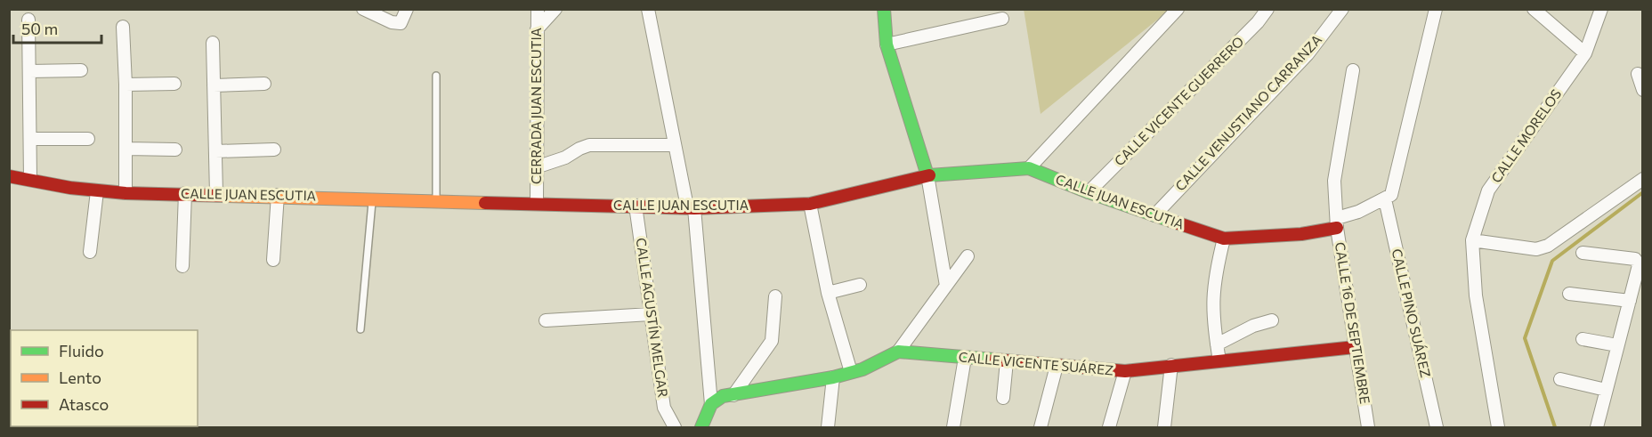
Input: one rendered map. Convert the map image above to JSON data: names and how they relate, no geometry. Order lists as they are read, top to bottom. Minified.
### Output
{"streets":{"street":["CALLE VICENTE GUERRERO","CERRADA JUAN ESCUTIA","CALLE VENUSTIANO CARRANZA","CALLE MORELOS","CALLE JUAN ESCUTIA","CALLE PINO SUÁREZ","CALLE AGUSTÍN MELGAR","CALLE 16 DE SEPTIEMBRE","CALLE VICENTE SUÁREZ"]},"crossings":[["CALLE VICENTE GUERRERO","CALLE JUAN ESCUTIA"],["CERRADA JUAN ESCUTIA","CALLE JUAN ESCUTIA"],["CALLE VENUSTIANO CARRANZA","CALLE JUAN ESCUTIA"],["CALLE JUAN ESCUTIA","CALLE AGUSTÍN MELGAR"],["CALLE JUAN ESCUTIA","CALLE 16 DE SEPTIEMBRE"],["CALLE 16 DE SEPTIEMBRE","CALLE VICENTE SUÁREZ"]],"legend":["Fluido","Lento","Atasco"],"scale_bar":"50 m"}
